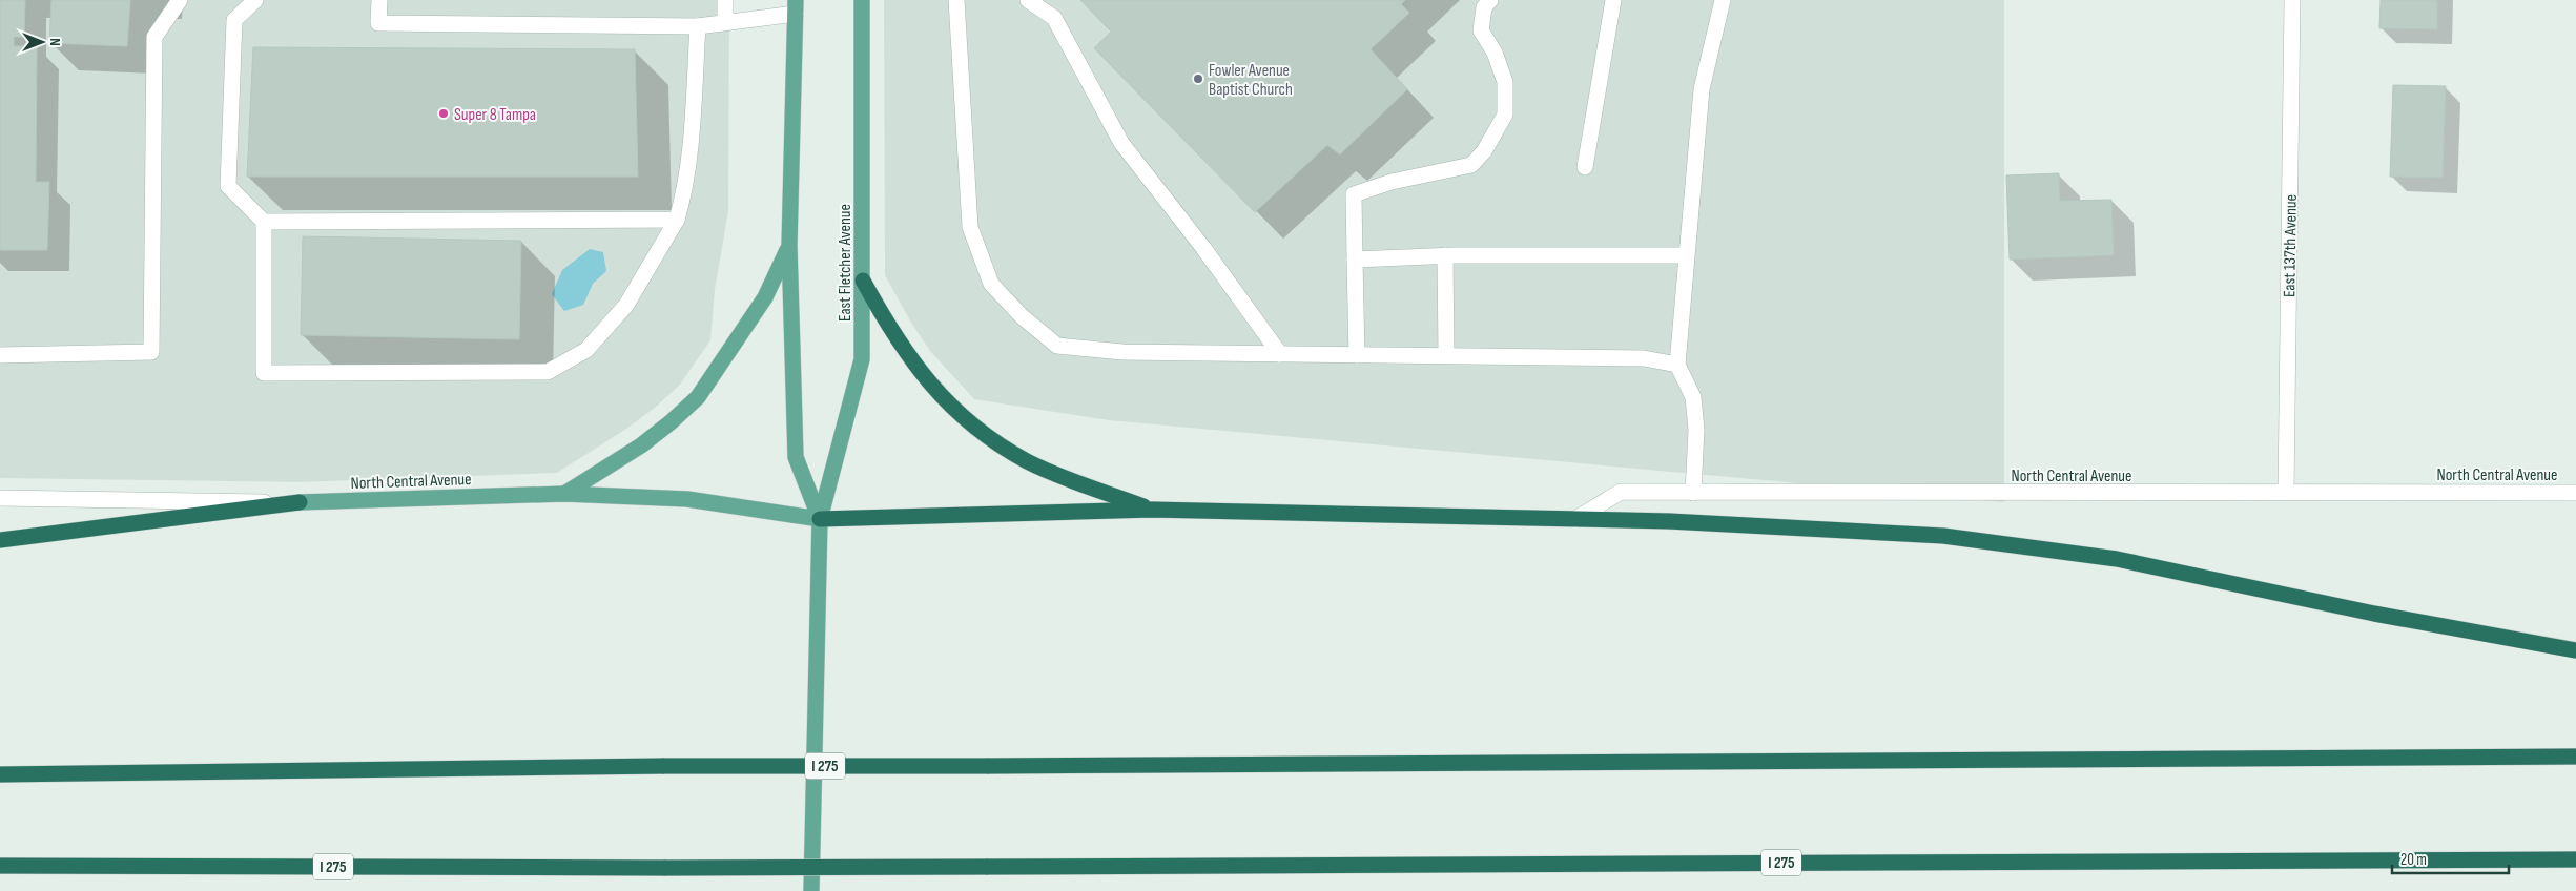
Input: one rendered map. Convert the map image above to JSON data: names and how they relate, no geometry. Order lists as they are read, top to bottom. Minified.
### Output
{"streets":{"highway":["I 275"],"main road":["East Fletcher Avenue","North Central Avenue"],"street":["East 137th Avenue"]},"crossings":[["East 137th Avenue","North Central Avenue"],["East Fletcher Avenue","North Central Avenue"]],"places":["Fowler Avenue Baptist Church","Super 8 Tampa"],"scale_bar":"20 m","north":"right"}
